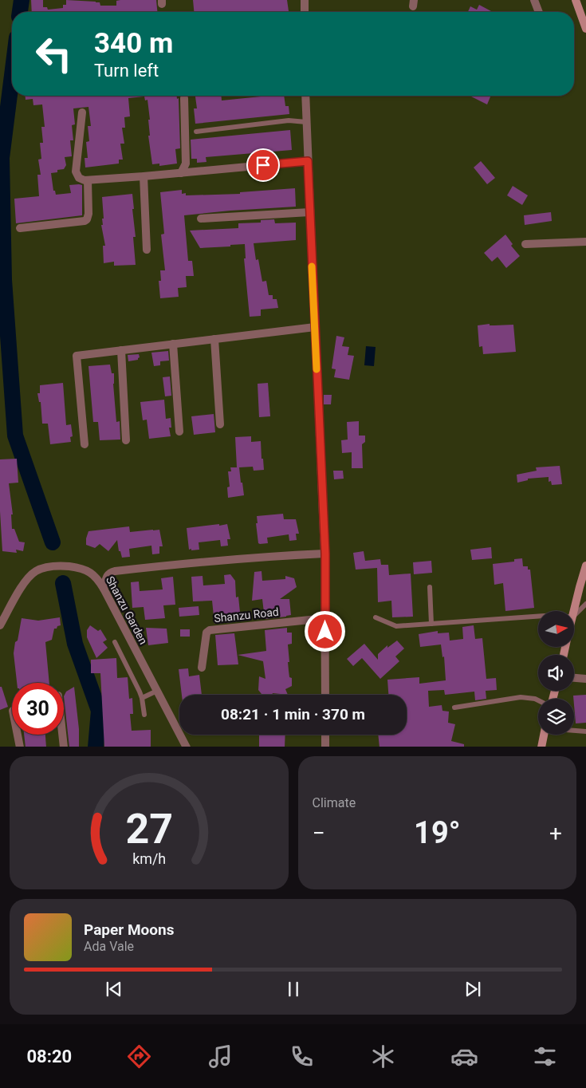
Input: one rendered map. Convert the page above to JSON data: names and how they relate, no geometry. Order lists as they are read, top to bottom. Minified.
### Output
{"streets":{"street":["Shanzu Garden","Shanzu Road"]},"north":"right","page":{"turn":["340 m","Turn left"],"limit":"30","trip":"08:21 · 1 min · 370 m","tile":"Climate","heat":["−","19°","+"],"song":["Paper Moons","Ada Vale"],"tabs":"08:20","gauge":["27","km/h"]}}
